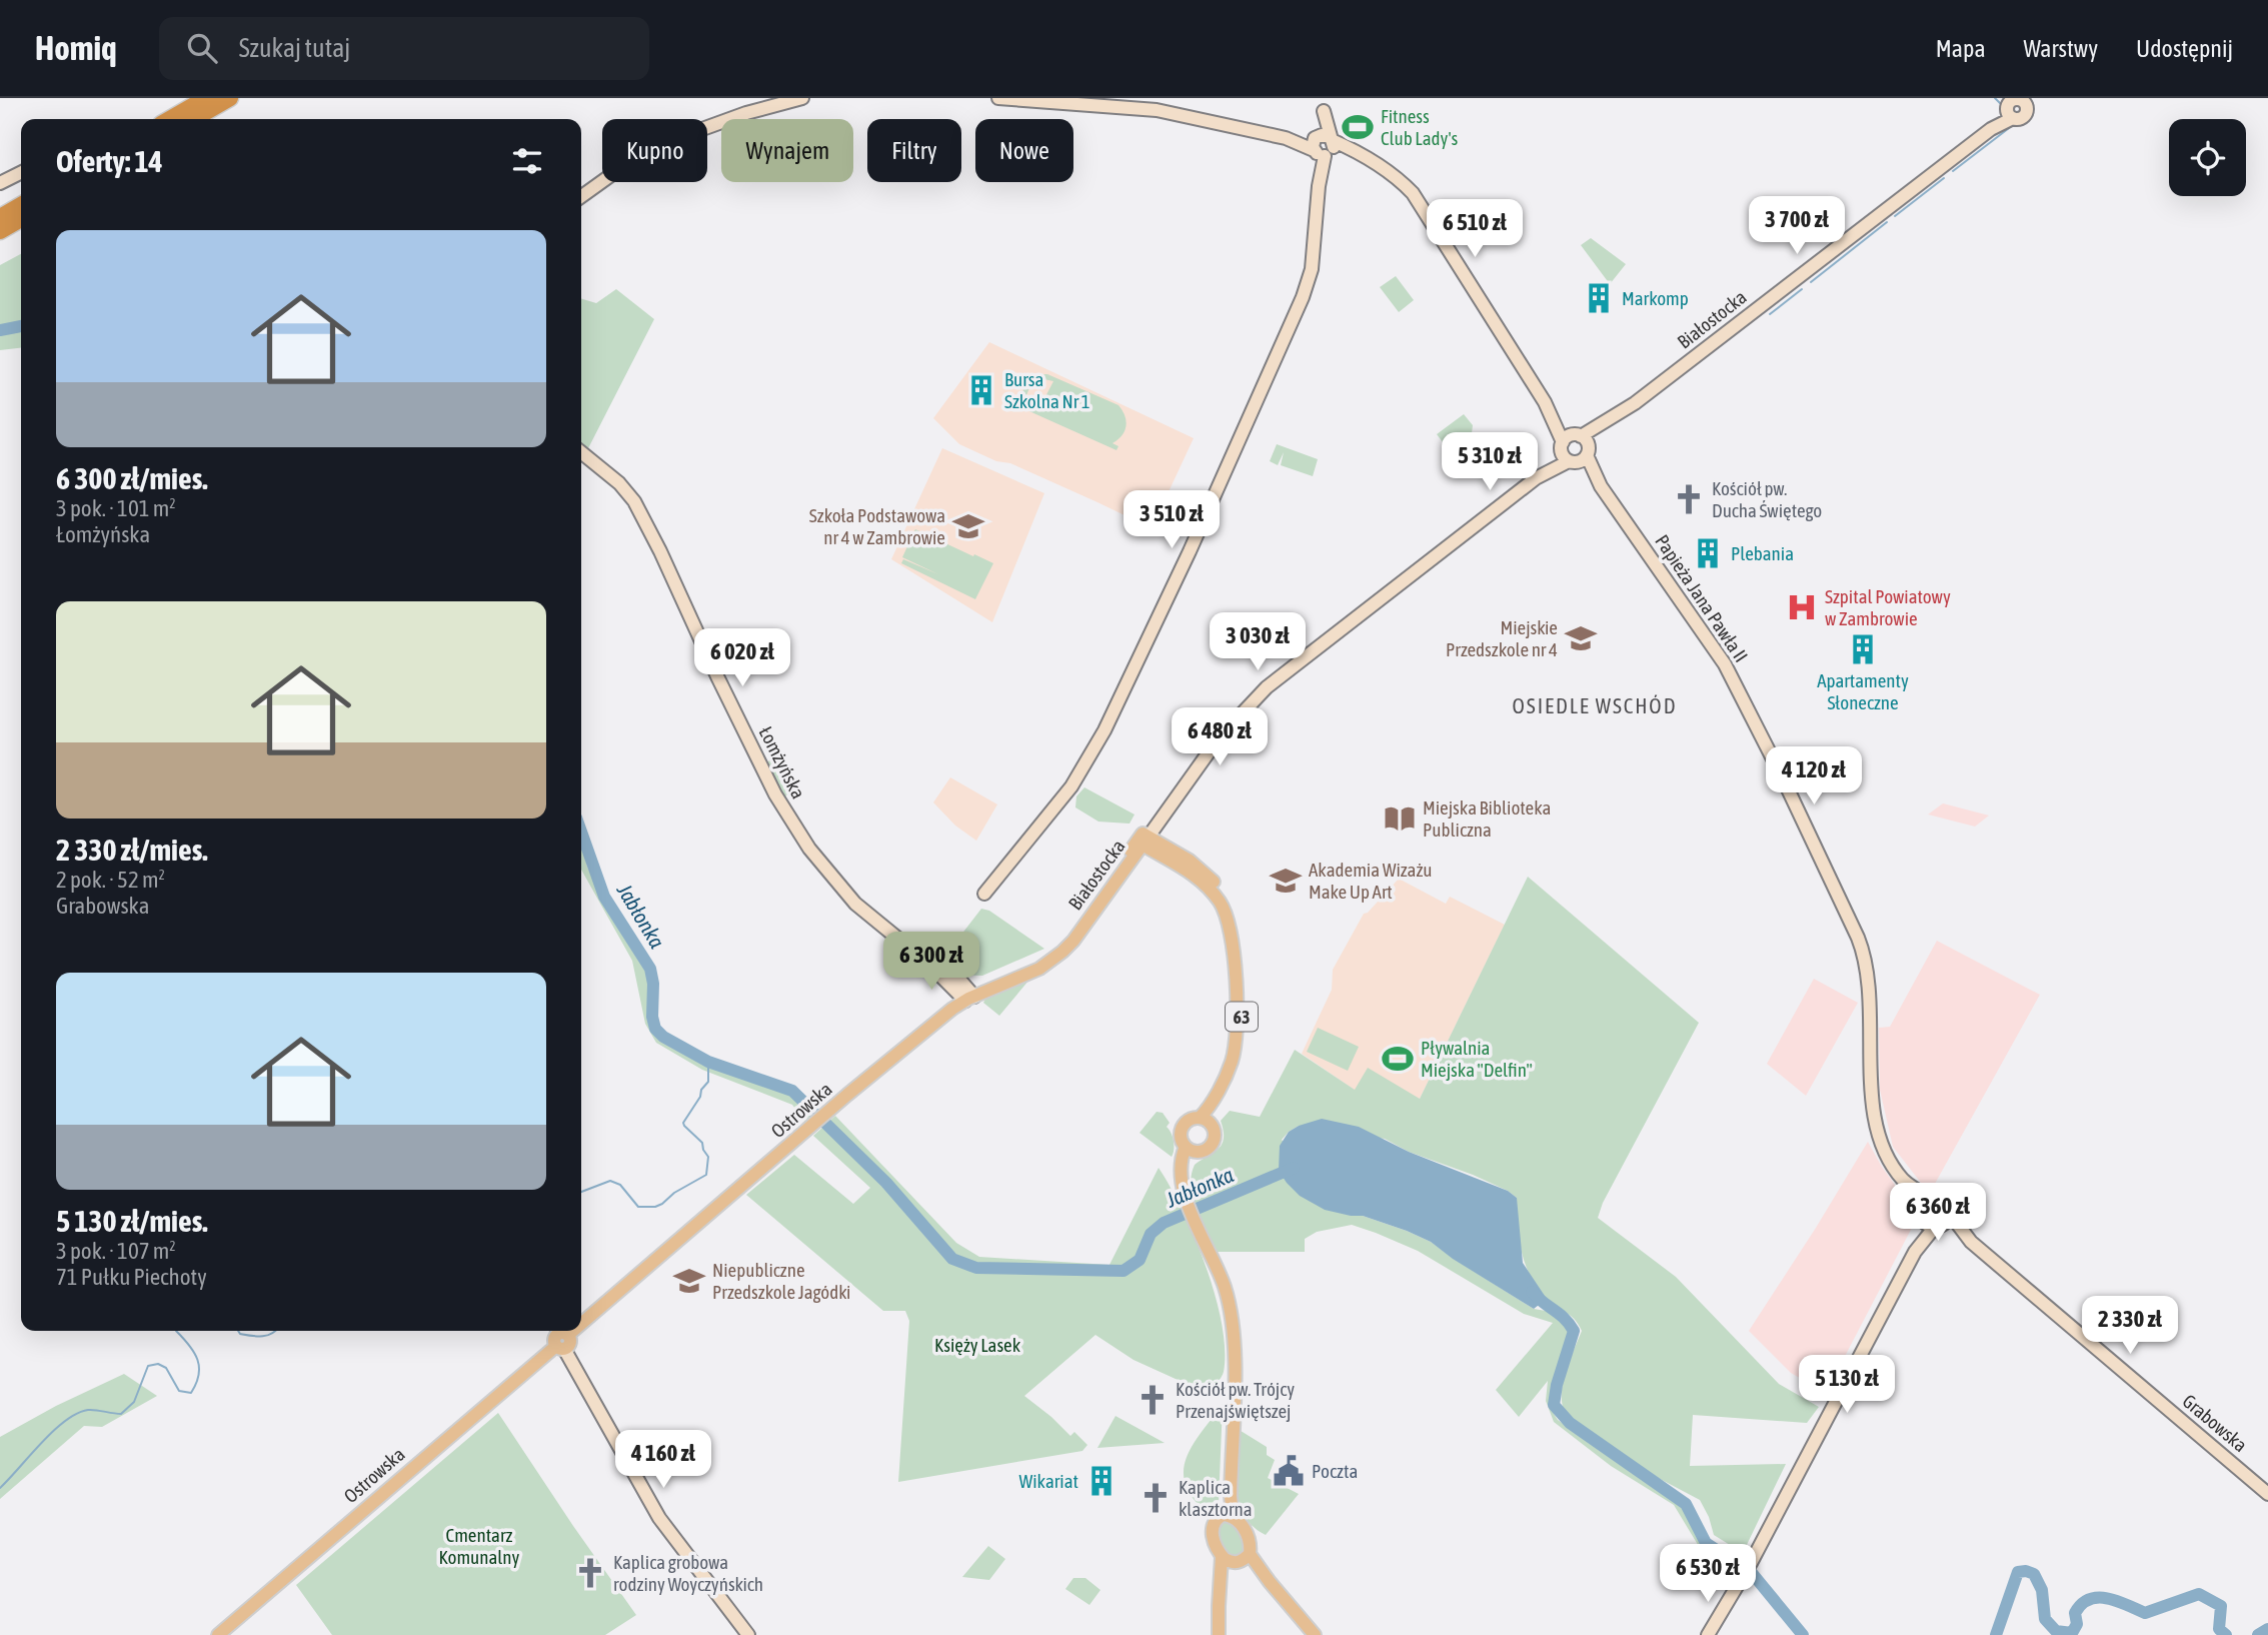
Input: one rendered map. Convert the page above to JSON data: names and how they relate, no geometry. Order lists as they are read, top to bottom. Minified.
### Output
{"streets":{"main road":["Białostocka","63","Ostrowska"],"street":["Papieża Jana Pawła II","Łomżyńska","Grabowska"]},"crossings":[["Białostocka","Papieża Jana Pawła II"],["Białostocka","Łomżyńska"],["Białostocka","63"],["Białostocka","Ostrowska"],["Papieża Jana Pawła II","Grabowska"],["Łomżyńska","Ostrowska"]],"districts":["OSIEDLE WSCHÓD"],"water":["Jabłonka"],"parks":["Księży Lasek","Cmentarz Komunalny"],"places":{"sports":["Fitness Club Lady's","Pływalnia Miejska \"Delfin\""],"building":["Markomp","Bursa Szkolna Nr 1","Plebania","Apartamenty Słoneczne","Wikariat"],"church":["Kościół pw. Ducha Świętego","Kościół pw. Trójcy Przenajświętszej","Kaplica klasztorna","Kaplica grobowa rodziny Woyczyńskich"],"school or university":["Szkoła Podstawowa nr 4 w Zambrowie","Miejskie Przedszkole nr 4","Akademia Wizażu Make Up Art","Niepubliczne Przedszkole Jagódki"],"hospital":["Szpital Powiatowy w Zambrowie"],"library":["Miejska Biblioteka Publiczna"],"public building":["Poczta"]},"page":{"header":"Homiq","search":"Szukaj tutaj","nav":["Mapa","Warstwy","Udostępnij"],"chip":["Kupno","Wynajem","Filtry","Nowe"],"heading":"Oferty: 14","price":["3 700 zł","6 510 zł","5 310 zł","3 510 zł","3 030 zł","6 020 zł","6 480 zł","4 120 zł","6 300 zł","6 360 zł","2 330 zł","5 130 zł","4 160 zł","6 530 zł"],"list":[{"name":"6 300 zł/mies.","note":"3 pok. · 101 m² · Łomżyńska"},{"name":"2 330 zł/mies.","note":"2 pok. · 52 m² · Grabowska"},{"name":"5 130 zł/mies.","note":"3 pok. · 107 m² · 71 Pułku Piechoty"}]}}
